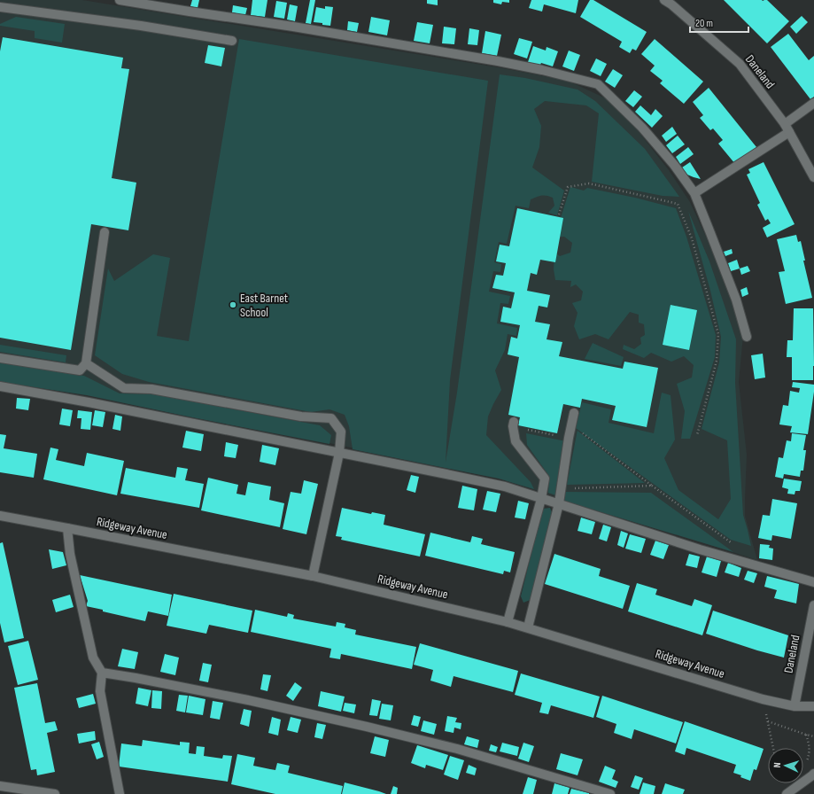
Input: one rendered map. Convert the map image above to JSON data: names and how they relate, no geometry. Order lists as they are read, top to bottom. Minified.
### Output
{"streets":{"street":["Daneland","Ridgeway Avenue"]},"crossings":[["Daneland","Ridgeway Avenue"]],"places":["East Barnet School"],"scale_bar":"20 m","north":"left"}
